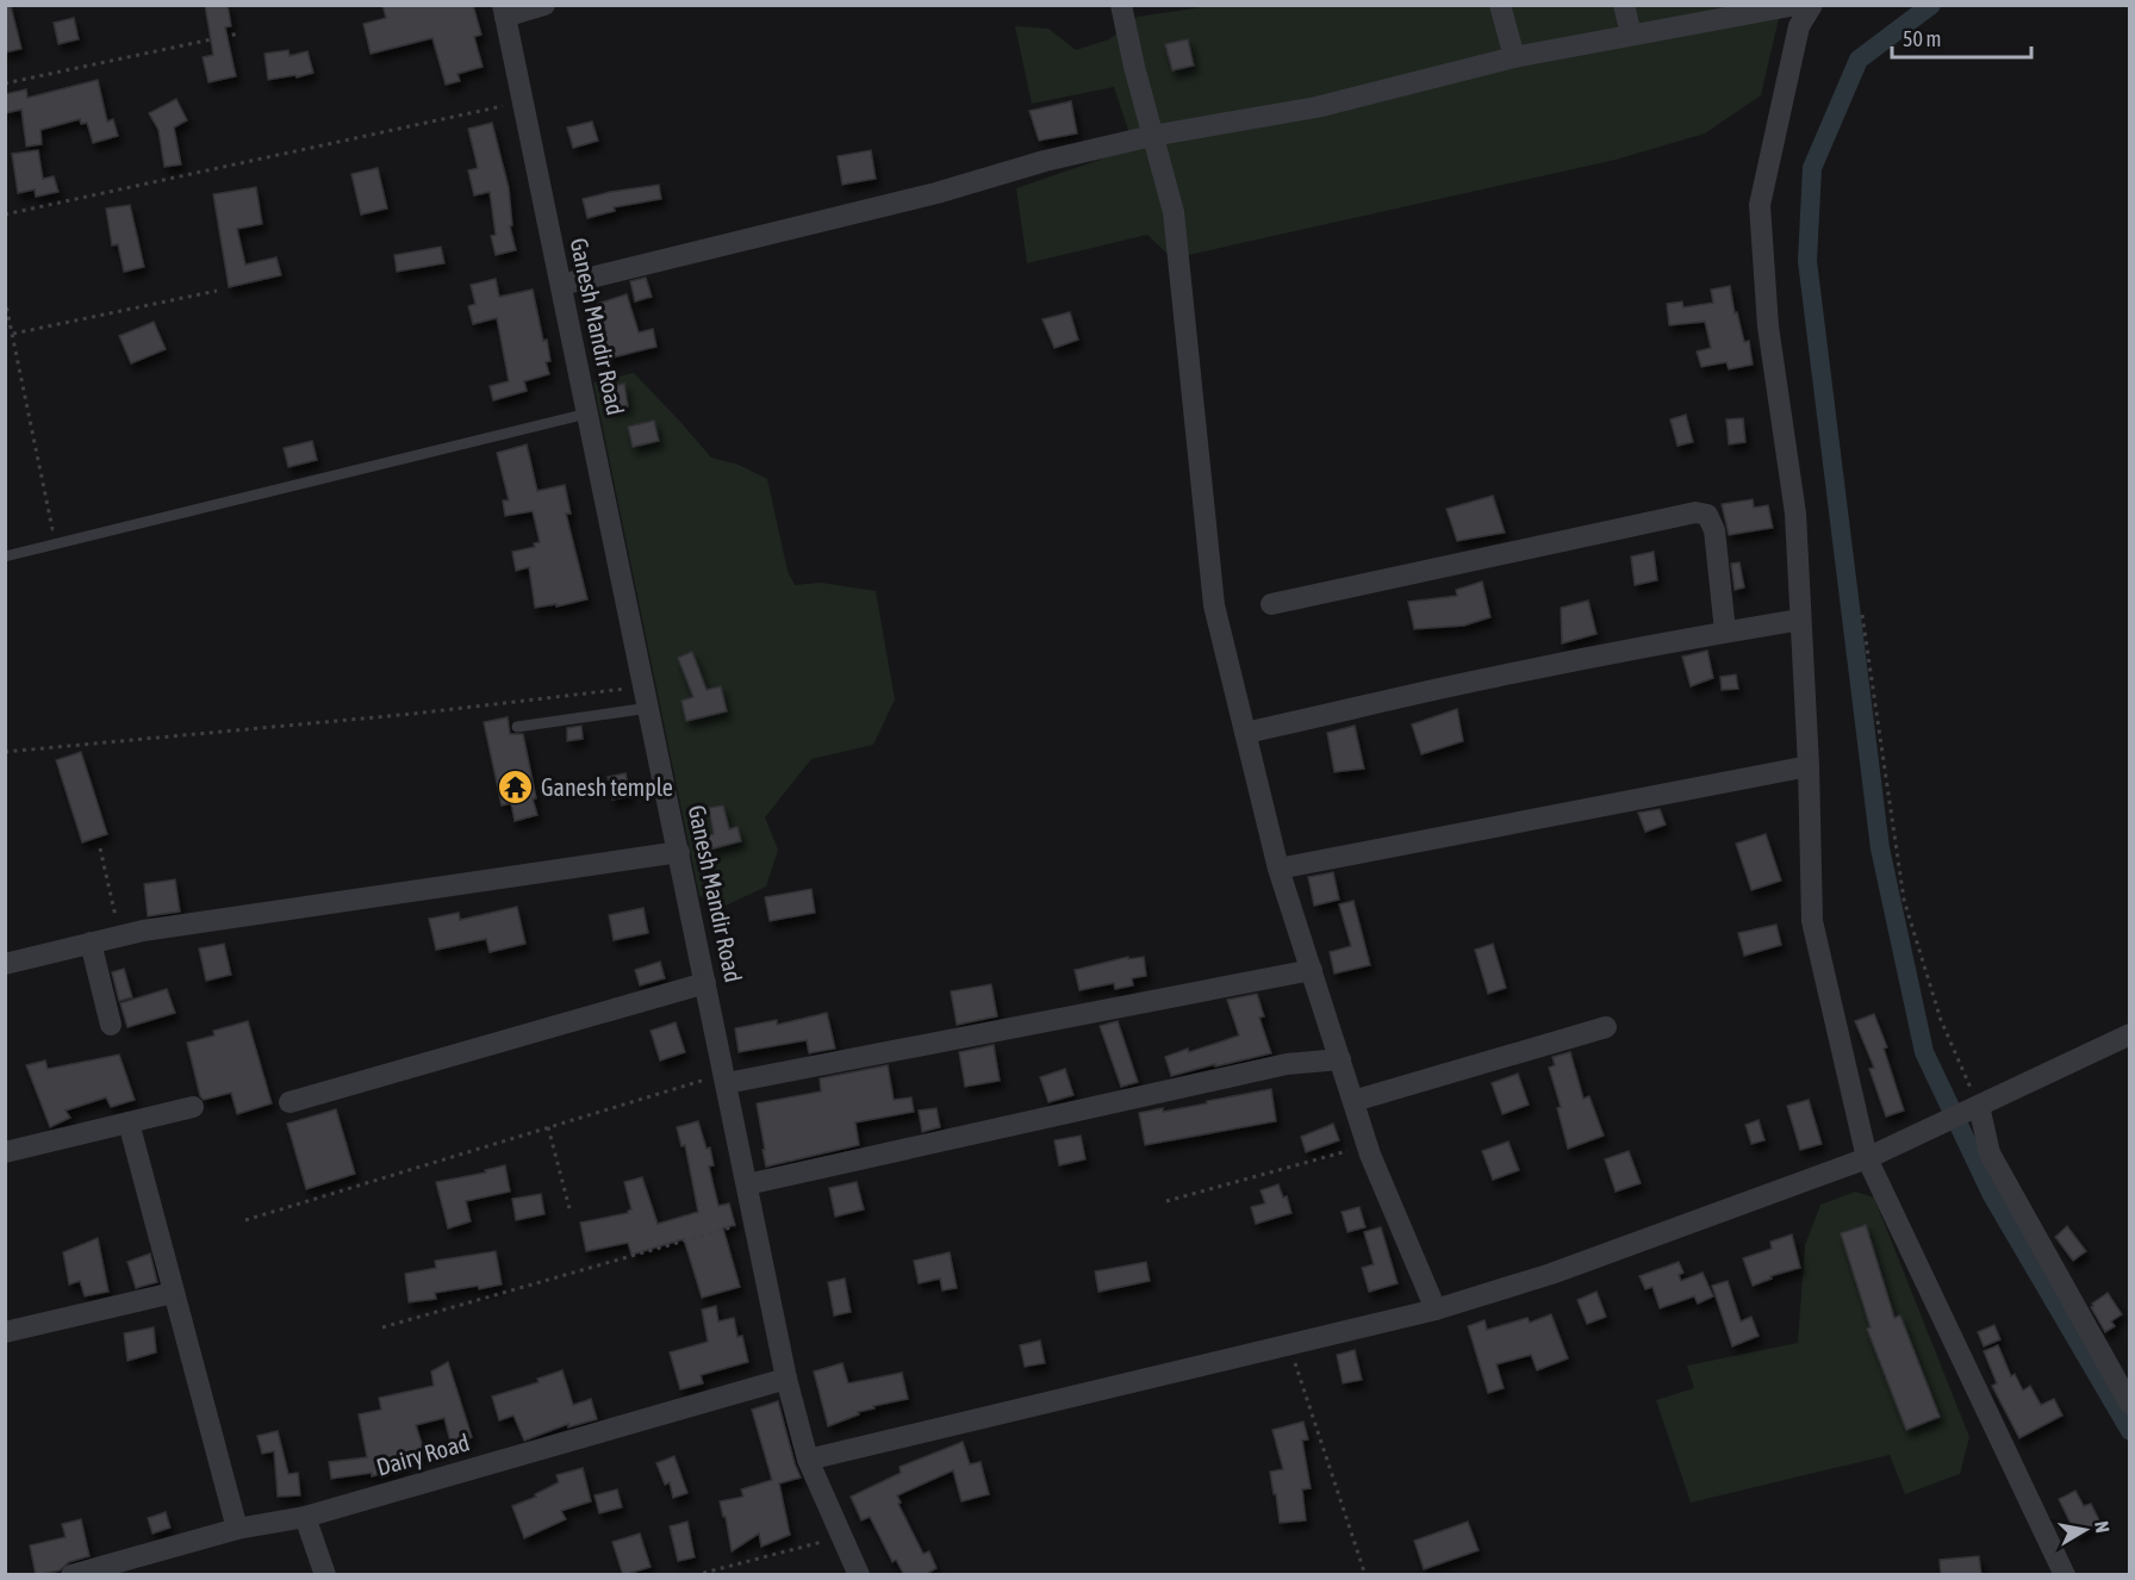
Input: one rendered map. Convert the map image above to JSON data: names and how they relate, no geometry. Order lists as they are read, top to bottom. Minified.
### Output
{"streets":{"street":["Ganesh Mandir Road","Dairy Road"]},"crossings":[["Ganesh Mandir Road","Dairy Road"]],"places":{"temple":["Ganesh temple"]},"scale_bar":"50 m","north":"right"}
